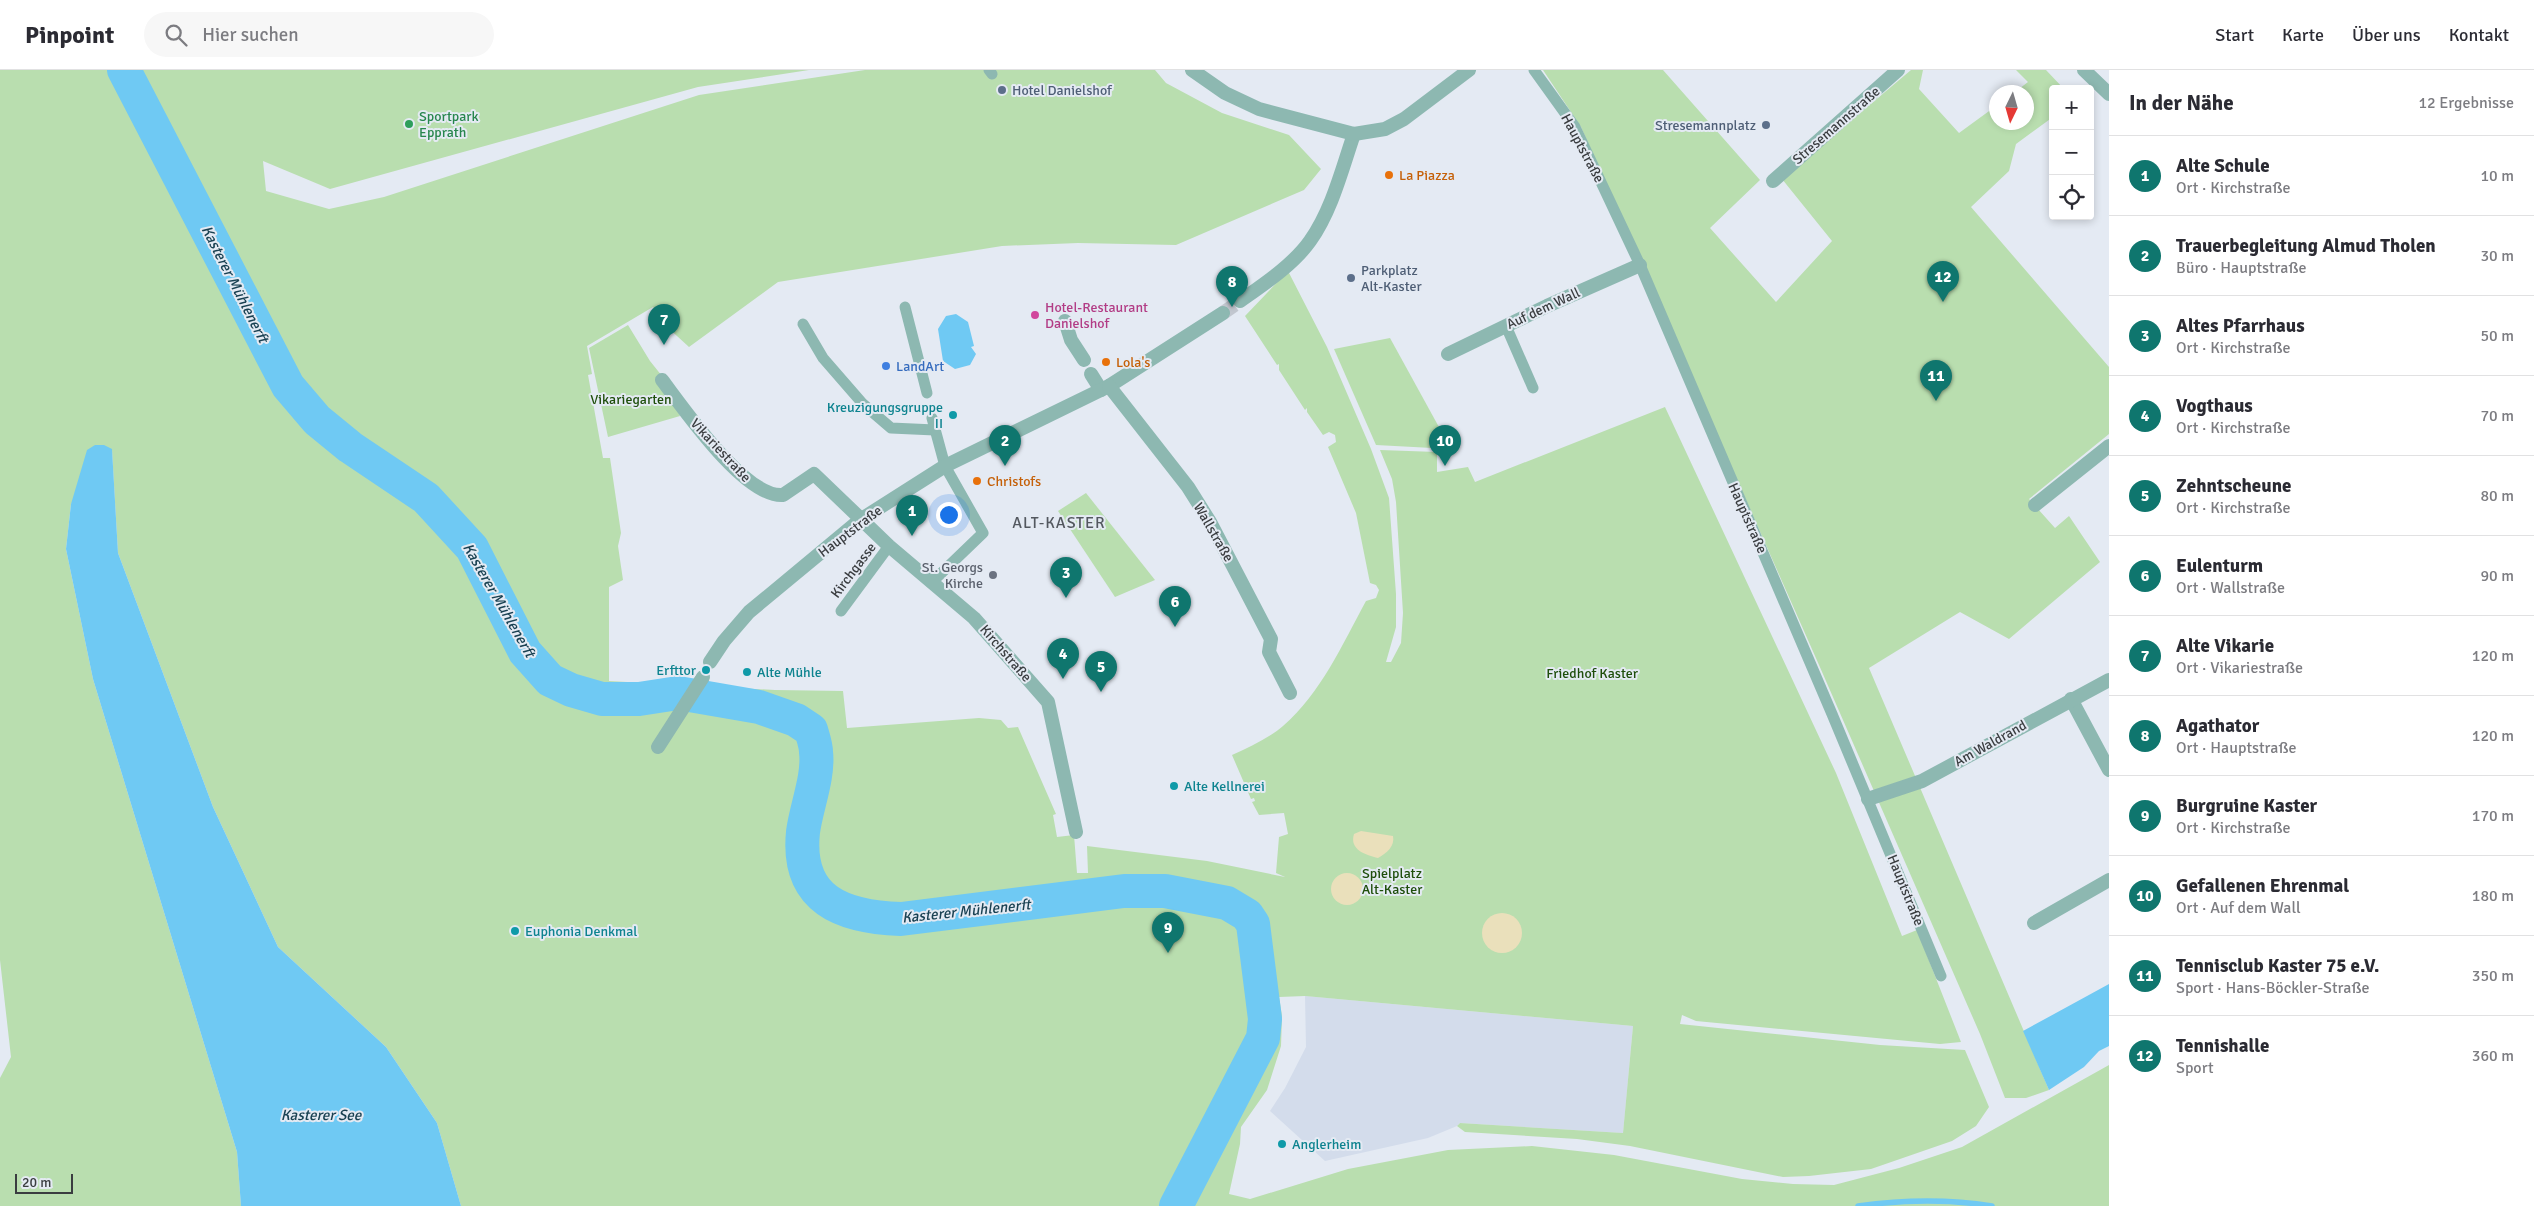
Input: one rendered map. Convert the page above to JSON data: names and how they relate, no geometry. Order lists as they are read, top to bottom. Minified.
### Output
{"streets":{"street":["Stresemannstraße","Hauptstraße","Auf dem Wall","Vikariestraße","Wallstraße","Kirchstraße","Am Waldrand"],"lane":["Kirchgasse"]},"crossings":[["Hauptstraße","Auf dem Wall"],["Hauptstraße","Vikariestraße"],["Hauptstraße","Wallstraße"],["Hauptstraße","Kirchstraße"],["Hauptstraße","Am Waldrand"],["Vikariestraße","Kirchstraße"],["Kirchgasse","Kirchstraße"]],"districts":["ALT-KASTER"],"water":["Kasterer Mühlenerft","Kasterer See"],"parks":["Vikariegarten","Friedhof Kaster","Spielplatz Alt-Kaster"],"places":["Hotel Danielshof","Sportpark Epprath","Stresemannplatz","La Piazza","Parkplatz Alt-Kaster","Hotel-Restaurant Danielshof","Lola's","LandArt","Kreuzigungsgruppe II","Christofs","St. Georgs Kirche","Erfttor","Alte Mühle","Alte Kellnerei","Euphonia Denkmal","Anglerheim"],"scale_bar":"20 m","north":"bottom","page":{"header":"Pinpoint","search":"Hier suchen","nav":["Start","Karte","Über uns","Kontakt"],"heading":["In der Nähe","12 Ergebnisse"],"map_buttons":["+","−"],"list":[{"mark":"1","name":"Alte Schule","note":"Ort · Kirchstraße","value":"10 m"},{"mark":"2","name":"Trauerbegleitung Almud Tholen","note":"Büro · Hauptstraße","value":"30 m"},{"mark":"3","name":"Altes Pfarrhaus","note":"Ort · Kirchstraße","value":"50 m"},{"mark":"4","name":"Vogthaus","note":"Ort · Kirchstraße","value":"70 m"},{"mark":"5","name":"Zehntscheune","note":"Ort · Kirchstraße","value":"80 m"},{"mark":"6","name":"Eulenturm","note":"Ort · Wallstraße","value":"90 m"},{"mark":"7","name":"Alte Vikarie","note":"Ort · Vikariestraße","value":"120 m"},{"mark":"8","name":"Agathator","note":"Ort · Hauptstraße","value":"120 m"},{"mark":"9","name":"Burgruine Kaster","note":"Ort · Kirchstraße","value":"170 m"},{"mark":"10","name":"Gefallenen Ehrenmal","note":"Ort · Auf dem Wall","value":"180 m"},{"mark":"11","name":"Tennisclub Kaster 75 e.V.","note":"Sport · Hans-Böckler-Straße","value":"350 m"},{"mark":"12","name":"Tennishalle","note":"Sport","value":"360 m"}],"pins":["12","8","7","11","2","10","1","3","6","4","5","9"],"scale":"20 m"}}
